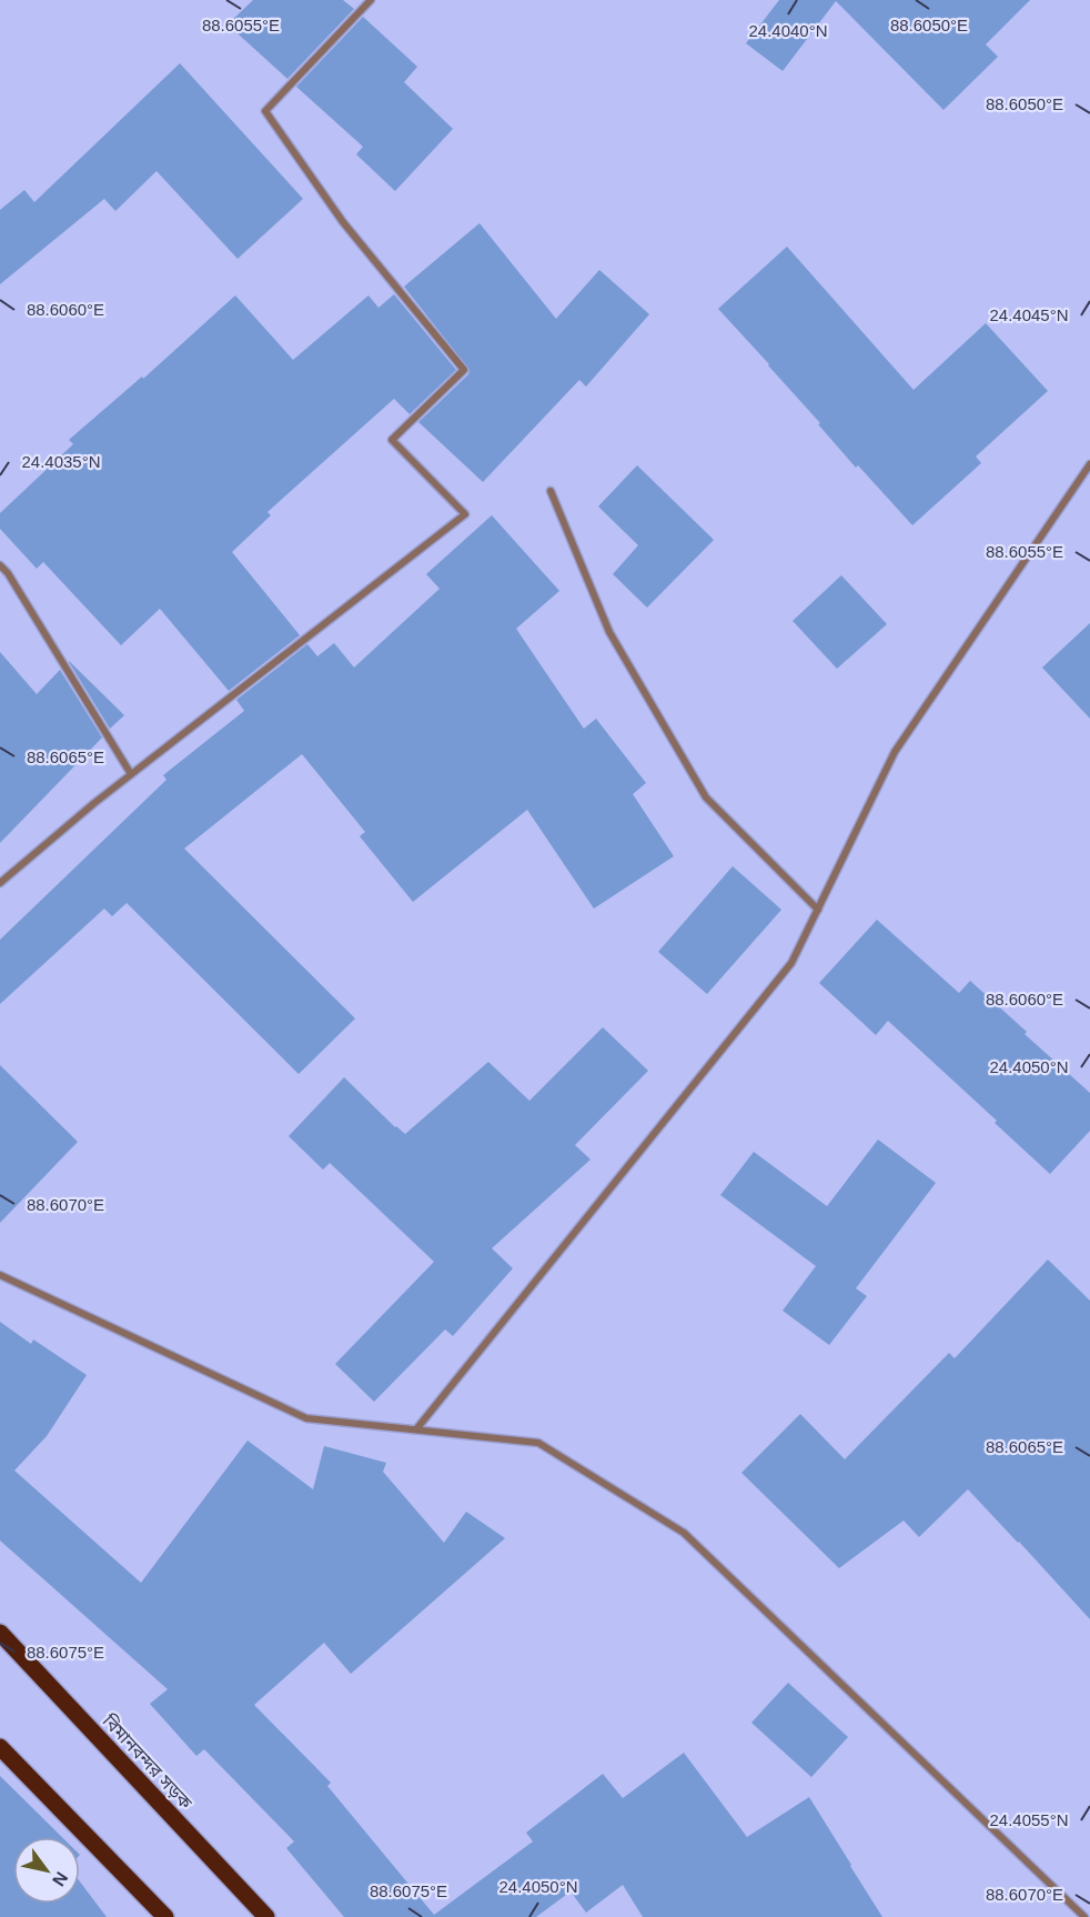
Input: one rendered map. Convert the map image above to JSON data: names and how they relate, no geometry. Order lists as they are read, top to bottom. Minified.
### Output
{"streets":{"main road":["বিমানবন্দর সড়ক"]},"north":"bottom right","coordinates":["88.6055°E","88.6050°E","24.4040°N","88.6060°E","24.4045°N","24.4035°N","88.6065°E","24.4050°N","88.6070°E","88.6075°E","24.4055°N"]}
